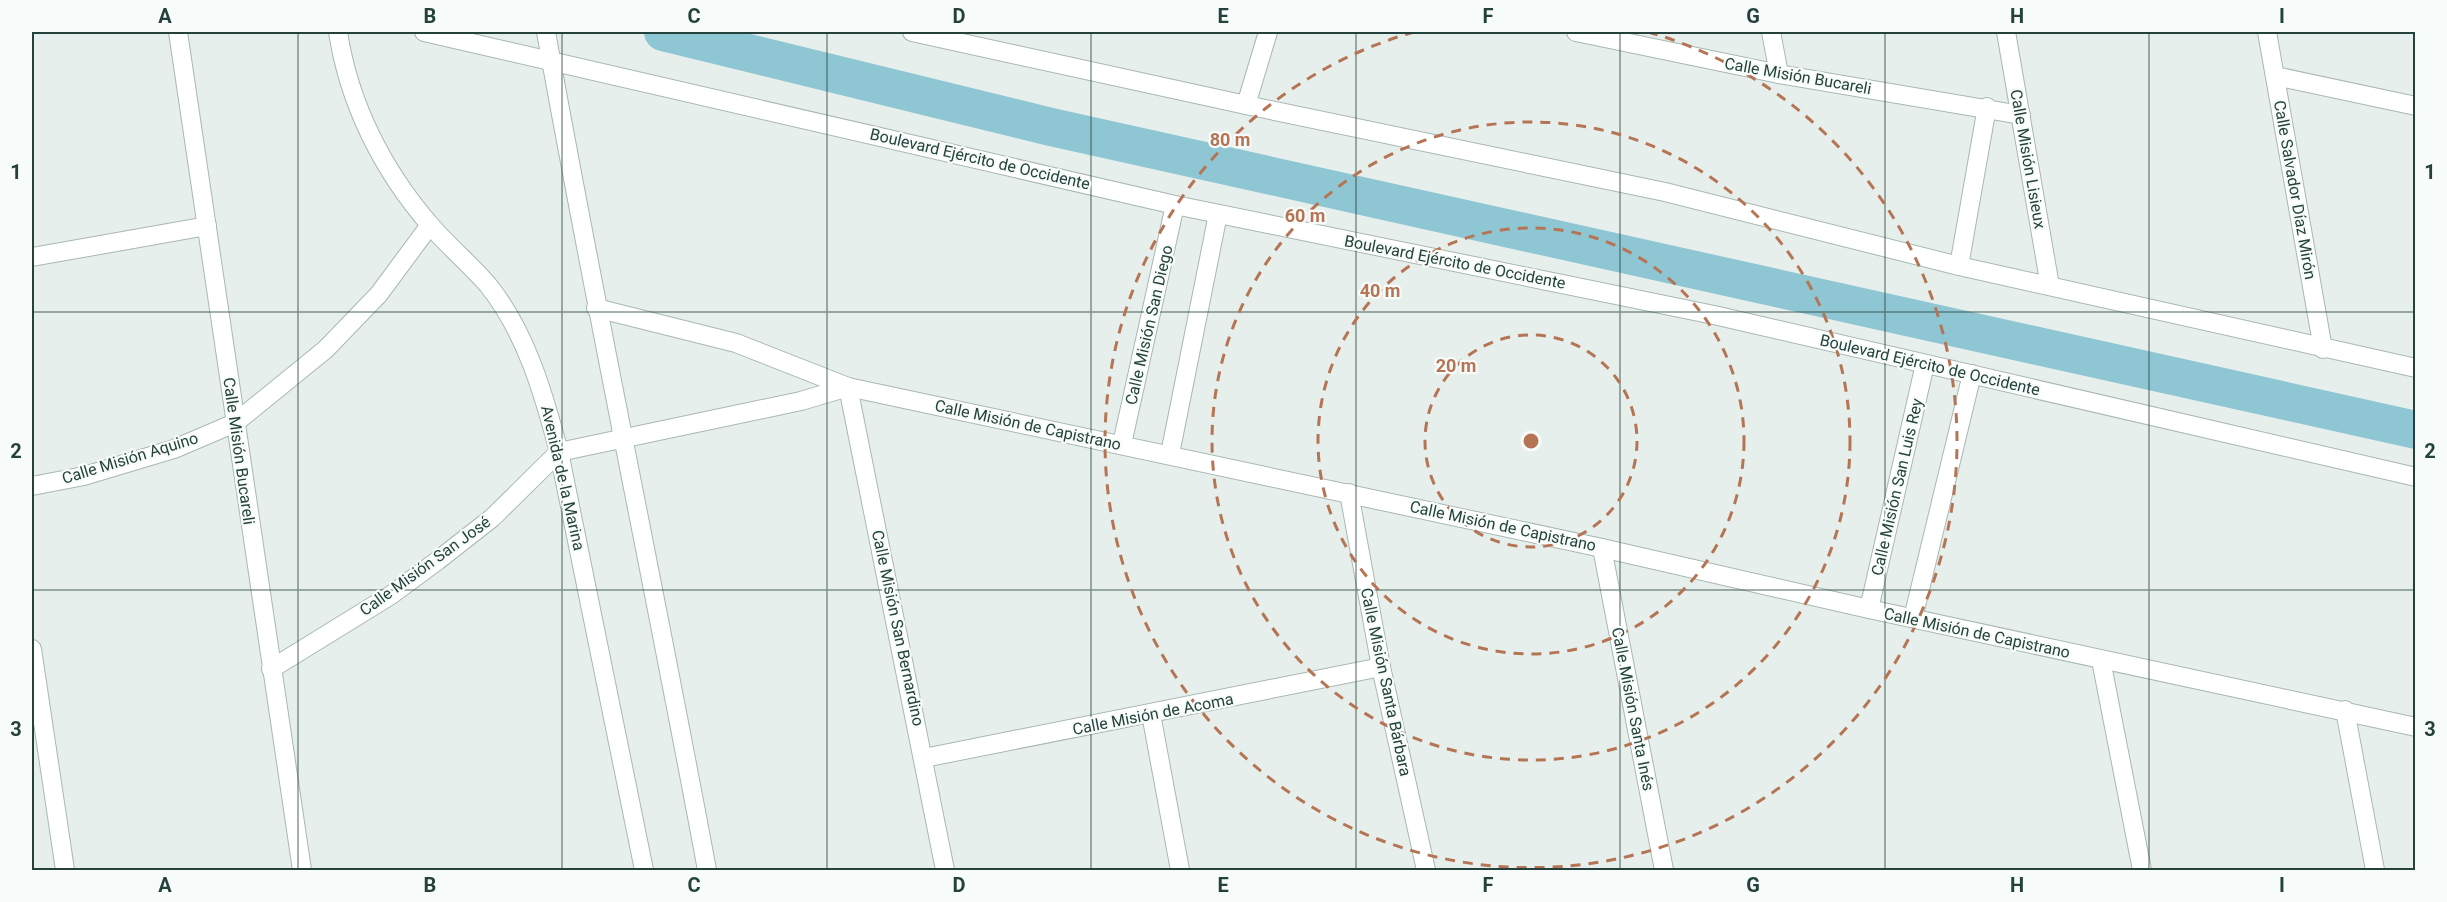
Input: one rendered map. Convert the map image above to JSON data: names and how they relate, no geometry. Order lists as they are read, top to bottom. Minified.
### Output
{"streets":{"street":["Calle Misión Bucareli","Boulevard Ejército de Occidente","Calle Misión Lisieux","Calle Salvador Díaz Mirón","Calle Misión San Diego","Calle Misión de Capistrano","Calle Misión Aquino","Avenida de la Marina","Calle Misión San Luis Rey","Calle Misión San José","Calle Misión San Bernardino","Calle Misión Santa Bárbara","Calle Misión Santa Inés","Calle Misión de Acoma"]},"crossings":[["Calle Misión Bucareli","Calle Misión Lisieux"],["Calle Misión Bucareli","Calle Misión Aquino"],["Calle Misión Bucareli","Calle Misión San José"],["Boulevard Ejército de Occidente","Calle Misión San Diego"],["Boulevard Ejército de Occidente","Calle Misión San Luis Rey"],["Calle Misión San Diego","Calle Misión de Capistrano"],["Calle Misión de Capistrano","Calle Misión San Luis Rey"],["Calle Misión de Capistrano","Calle Misión San Bernardino"],["Calle Misión de Capistrano","Calle Misión Santa Bárbara"],["Calle Misión de Capistrano","Calle Misión Santa Inés"],["Calle Misión Aquino","Avenida de la Marina"],["Avenida de la Marina","Calle Misión San José"],["Calle Misión San Bernardino","Calle Misión de Acoma"],["Calle Misión Santa Bárbara","Calle Misión de Acoma"]],"grid":{"columns":["A","B","C","D","E","F","G","H","I"],"rows":["1","2","3"]},"rings":["80 m","60 m","40 m","20 m"]}
